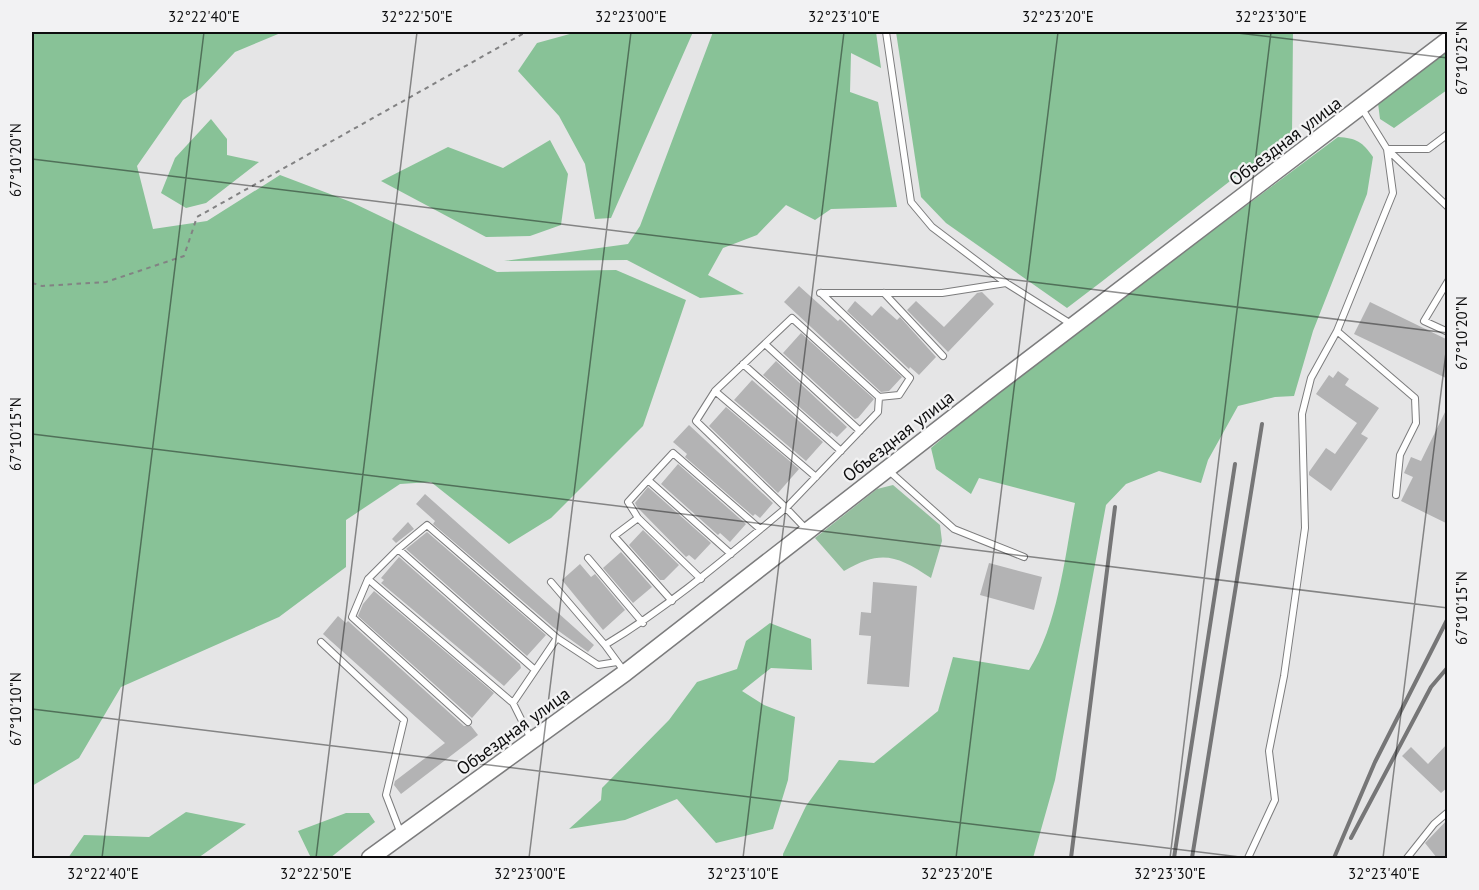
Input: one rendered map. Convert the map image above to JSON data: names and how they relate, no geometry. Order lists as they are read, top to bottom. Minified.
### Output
{"streets":{"main road":["Объездная улица"]},"coordinates":["32°22'40\"E","32°22'50\"E","32°23'00\"E","32°23'10\"E","32°23'20\"E","32°23'30\"E","67°10'25\"N","67°10'20\"N","67°10'15\"N","67°10'10\"N","32°23'40\"E"]}
